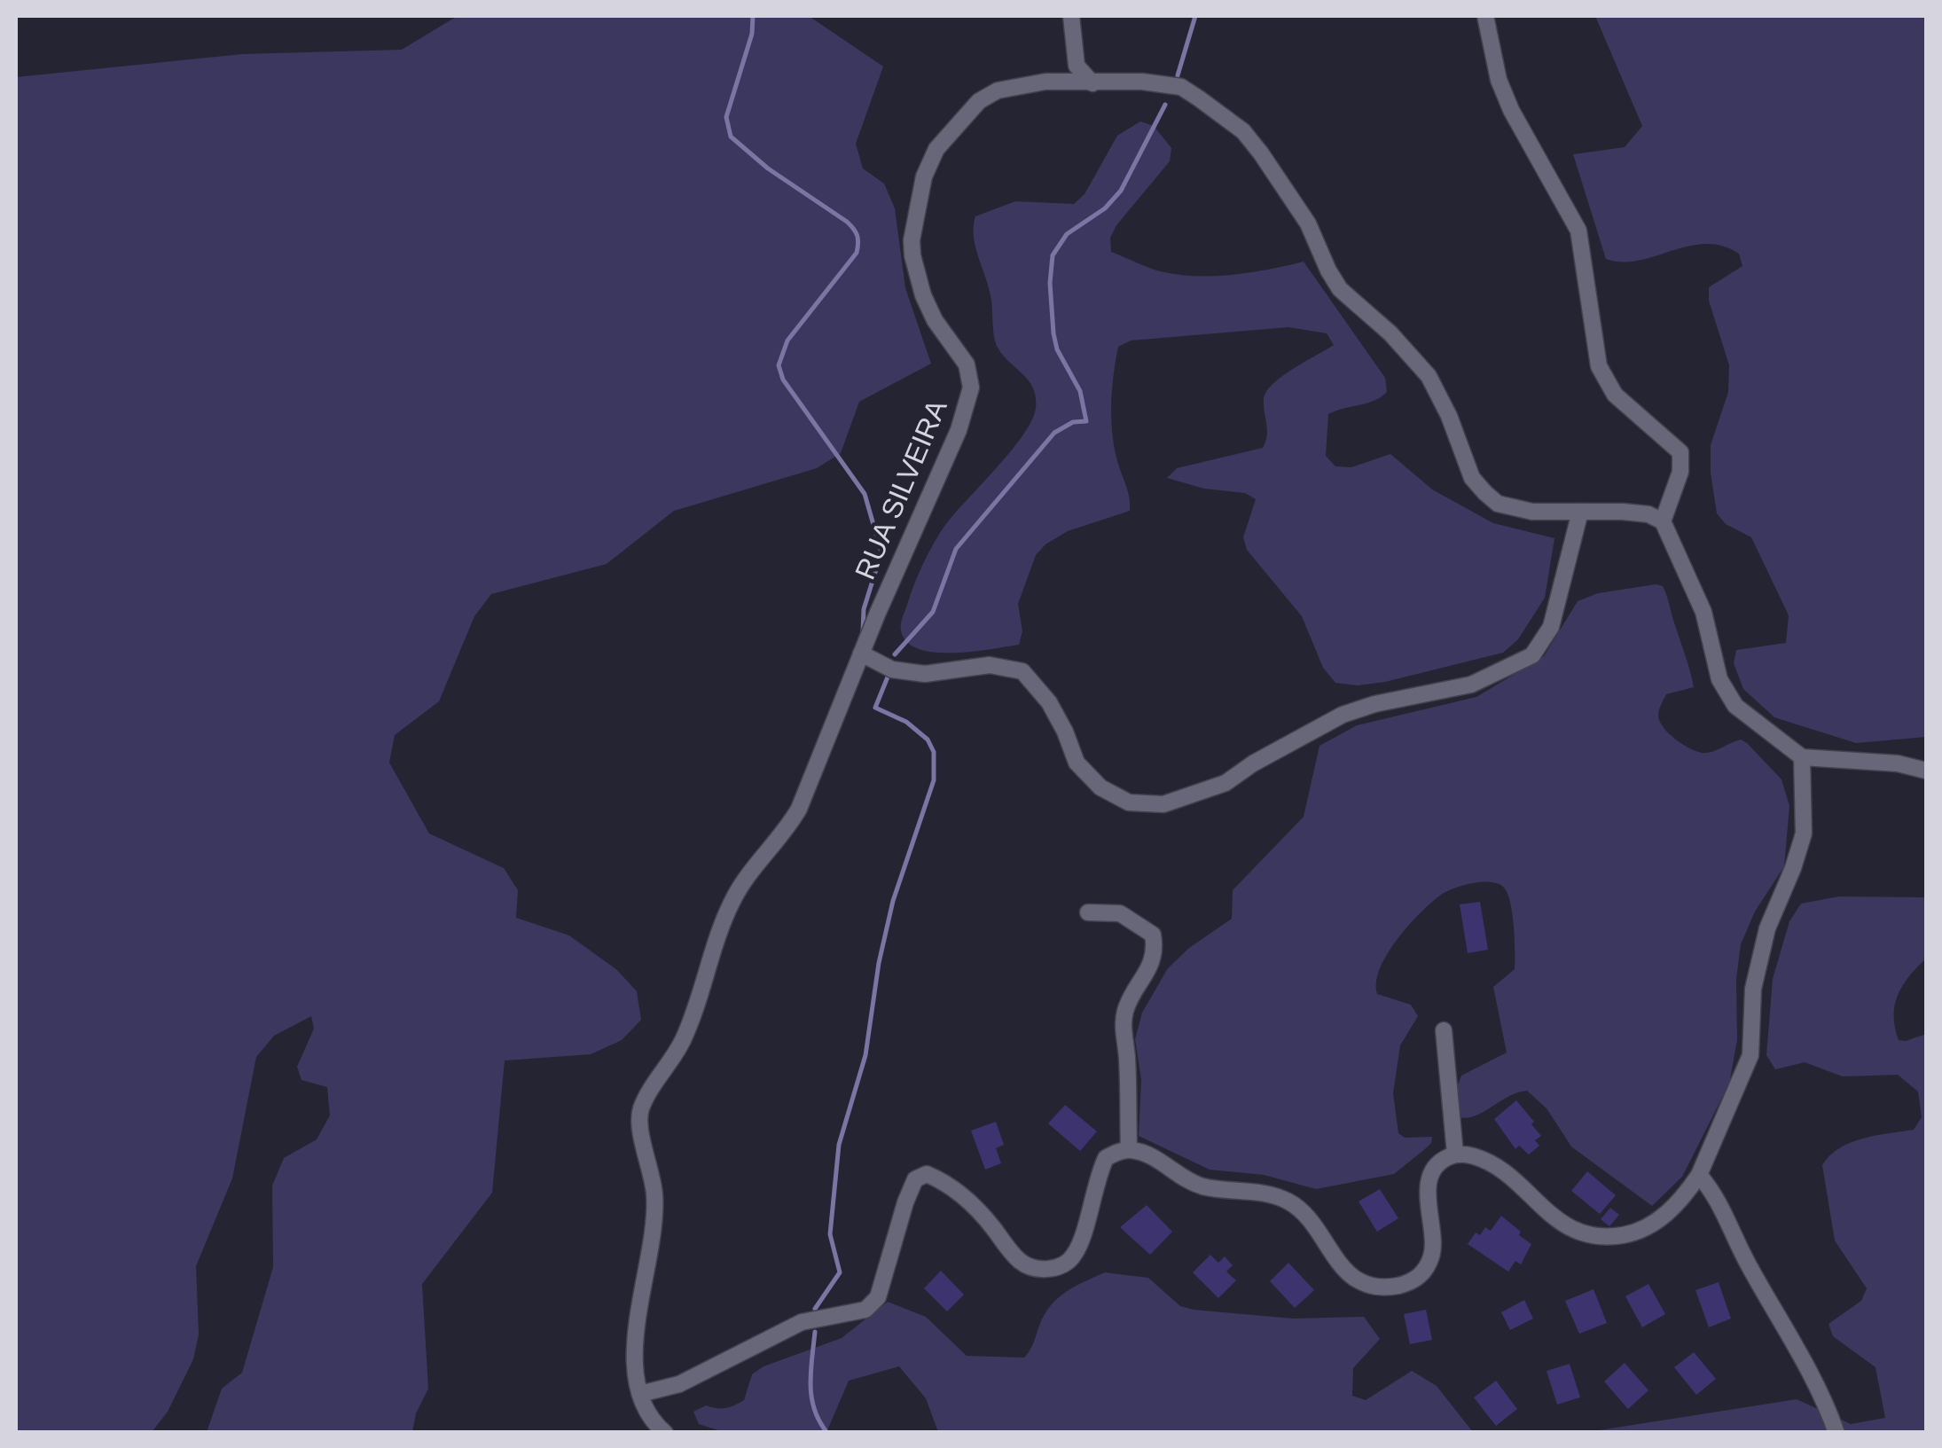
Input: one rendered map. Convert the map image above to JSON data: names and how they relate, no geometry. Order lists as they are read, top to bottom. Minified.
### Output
{"streets":{"street":["RUA SILVEIRA"]}}
